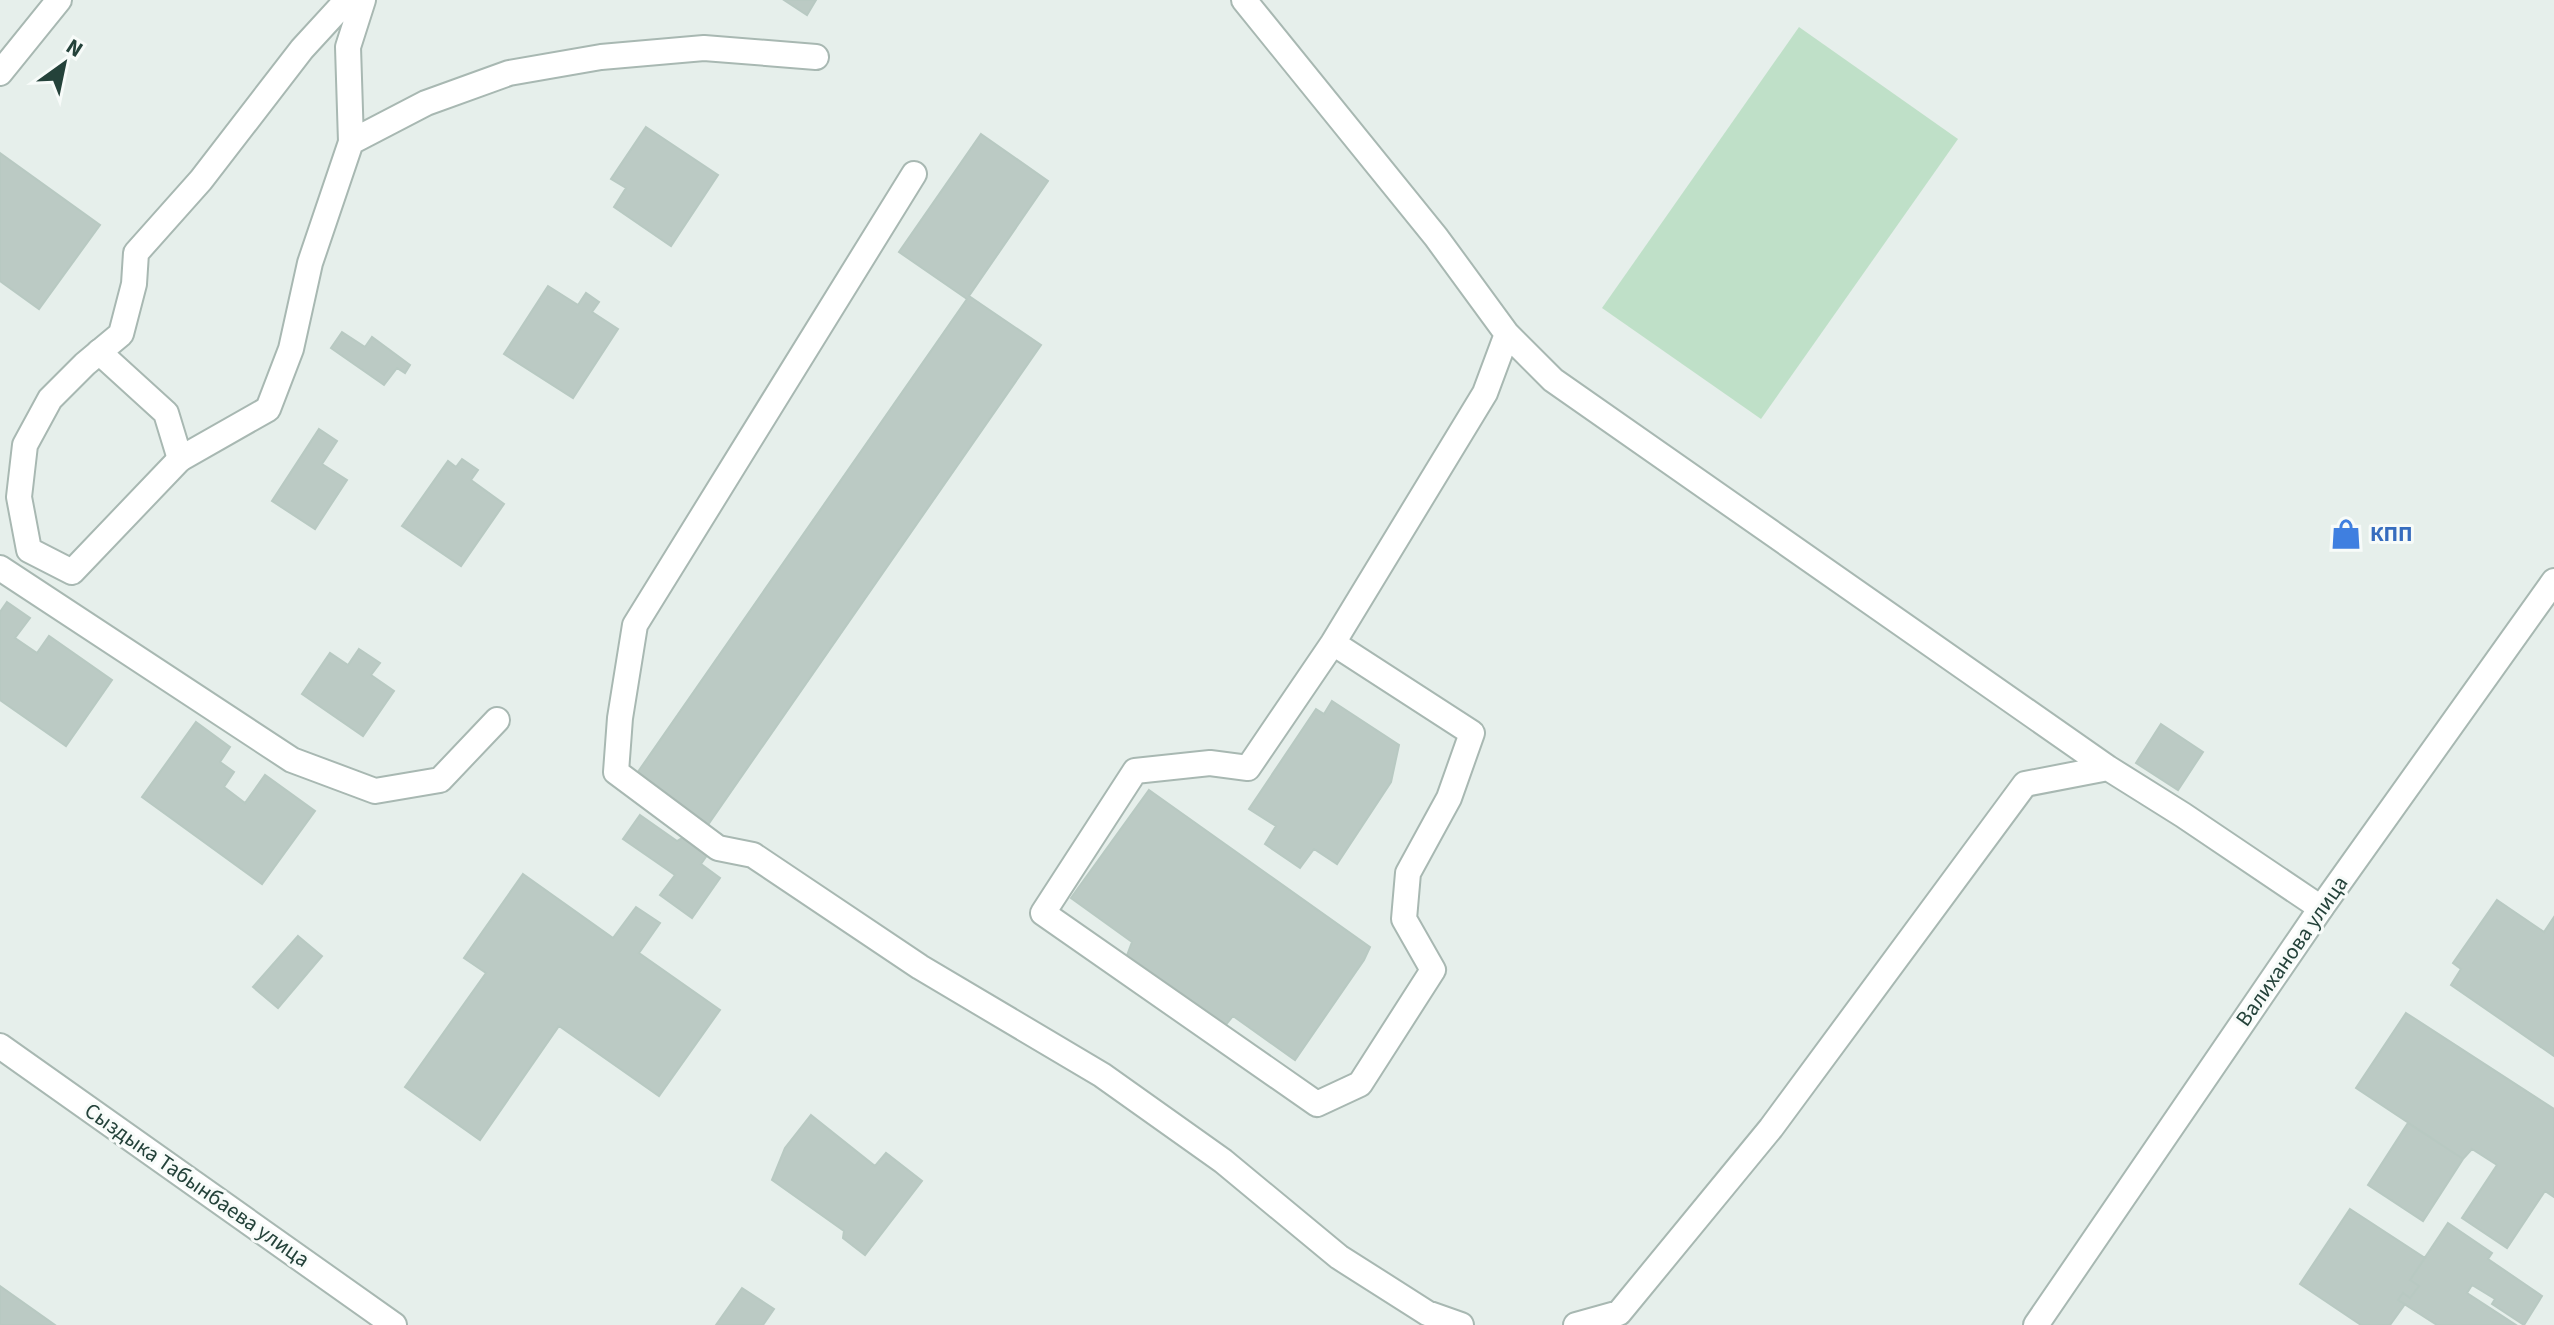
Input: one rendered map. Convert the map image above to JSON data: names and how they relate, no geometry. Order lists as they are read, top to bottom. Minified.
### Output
{"streets":{"street":["Валиханова улица","Сыздыка Табынбаева улица"]},"places":{"shop":["КПП"]},"north":"top right"}
